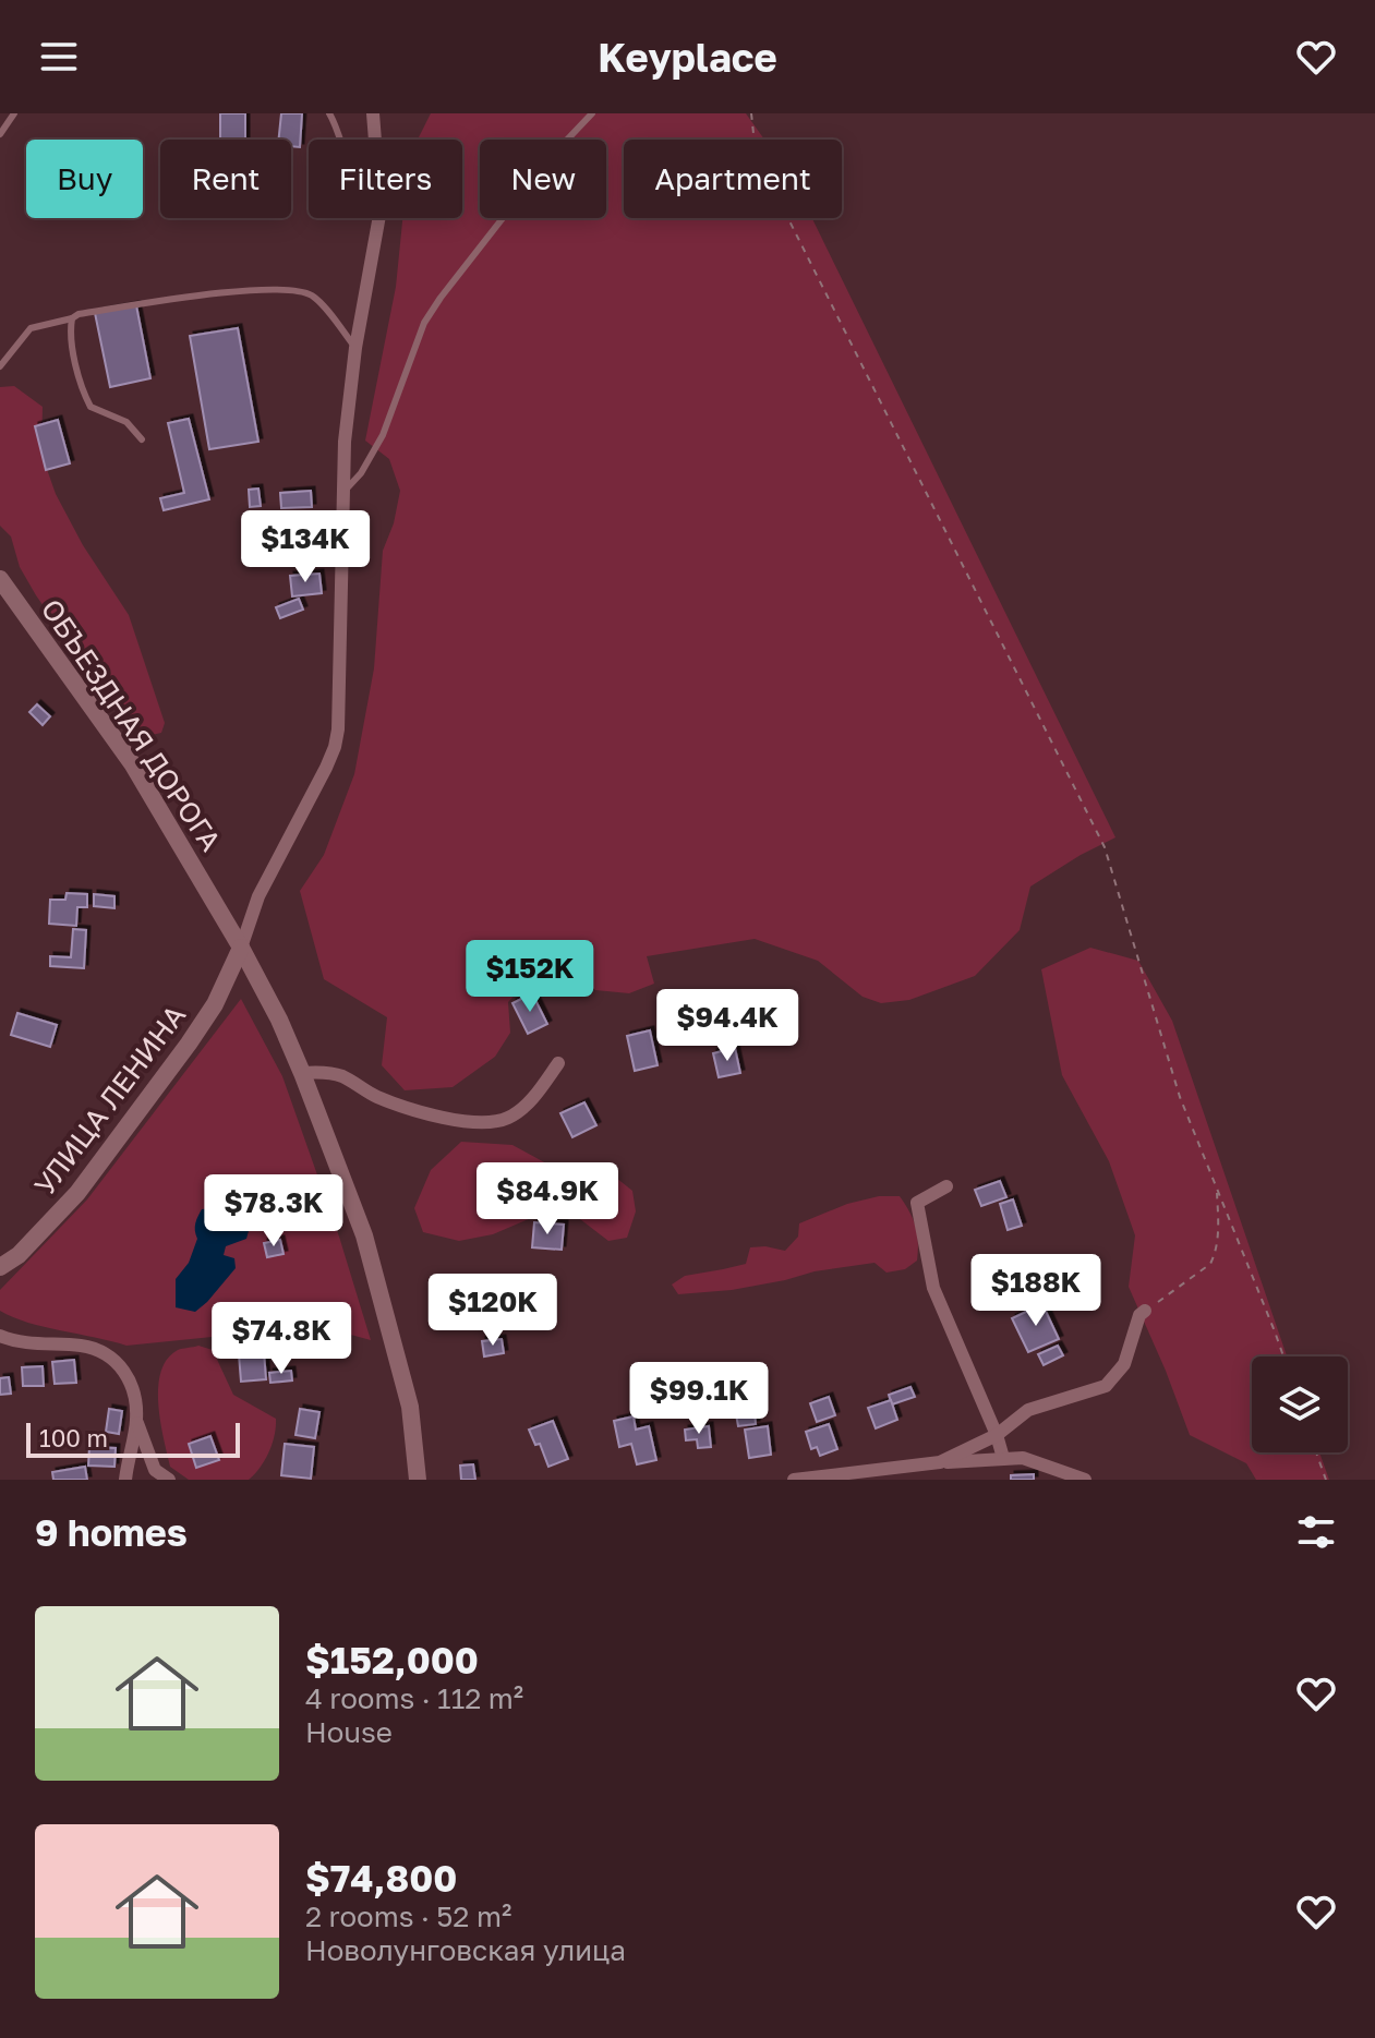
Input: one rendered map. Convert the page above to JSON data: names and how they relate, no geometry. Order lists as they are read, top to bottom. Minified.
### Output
{"streets":{"street":["ОБЪЕЗДНАЯ ДОРОГА","УЛИЦА ЛЕНИНА"]},"crossings":[["ОБЪЕЗДНАЯ ДОРОГА","УЛИЦА ЛЕНИНА"]],"scale_bar":"100 m","page":{"header":"Keyplace","chip":["Buy","Rent","Filters","New","Apartment"],"price":["$134K","$152K","$94.4K","$84.9K","$78.3K","$188K","$120K","$74.8K","$99.1K"],"scale":"100 m","heading":"9 homes","list":[{"name":"$152,000","note":"4 rooms · 112 m² · House"},{"name":"$74,800","note":"2 rooms · 52 m² · Новолунговская улица"}]}}
